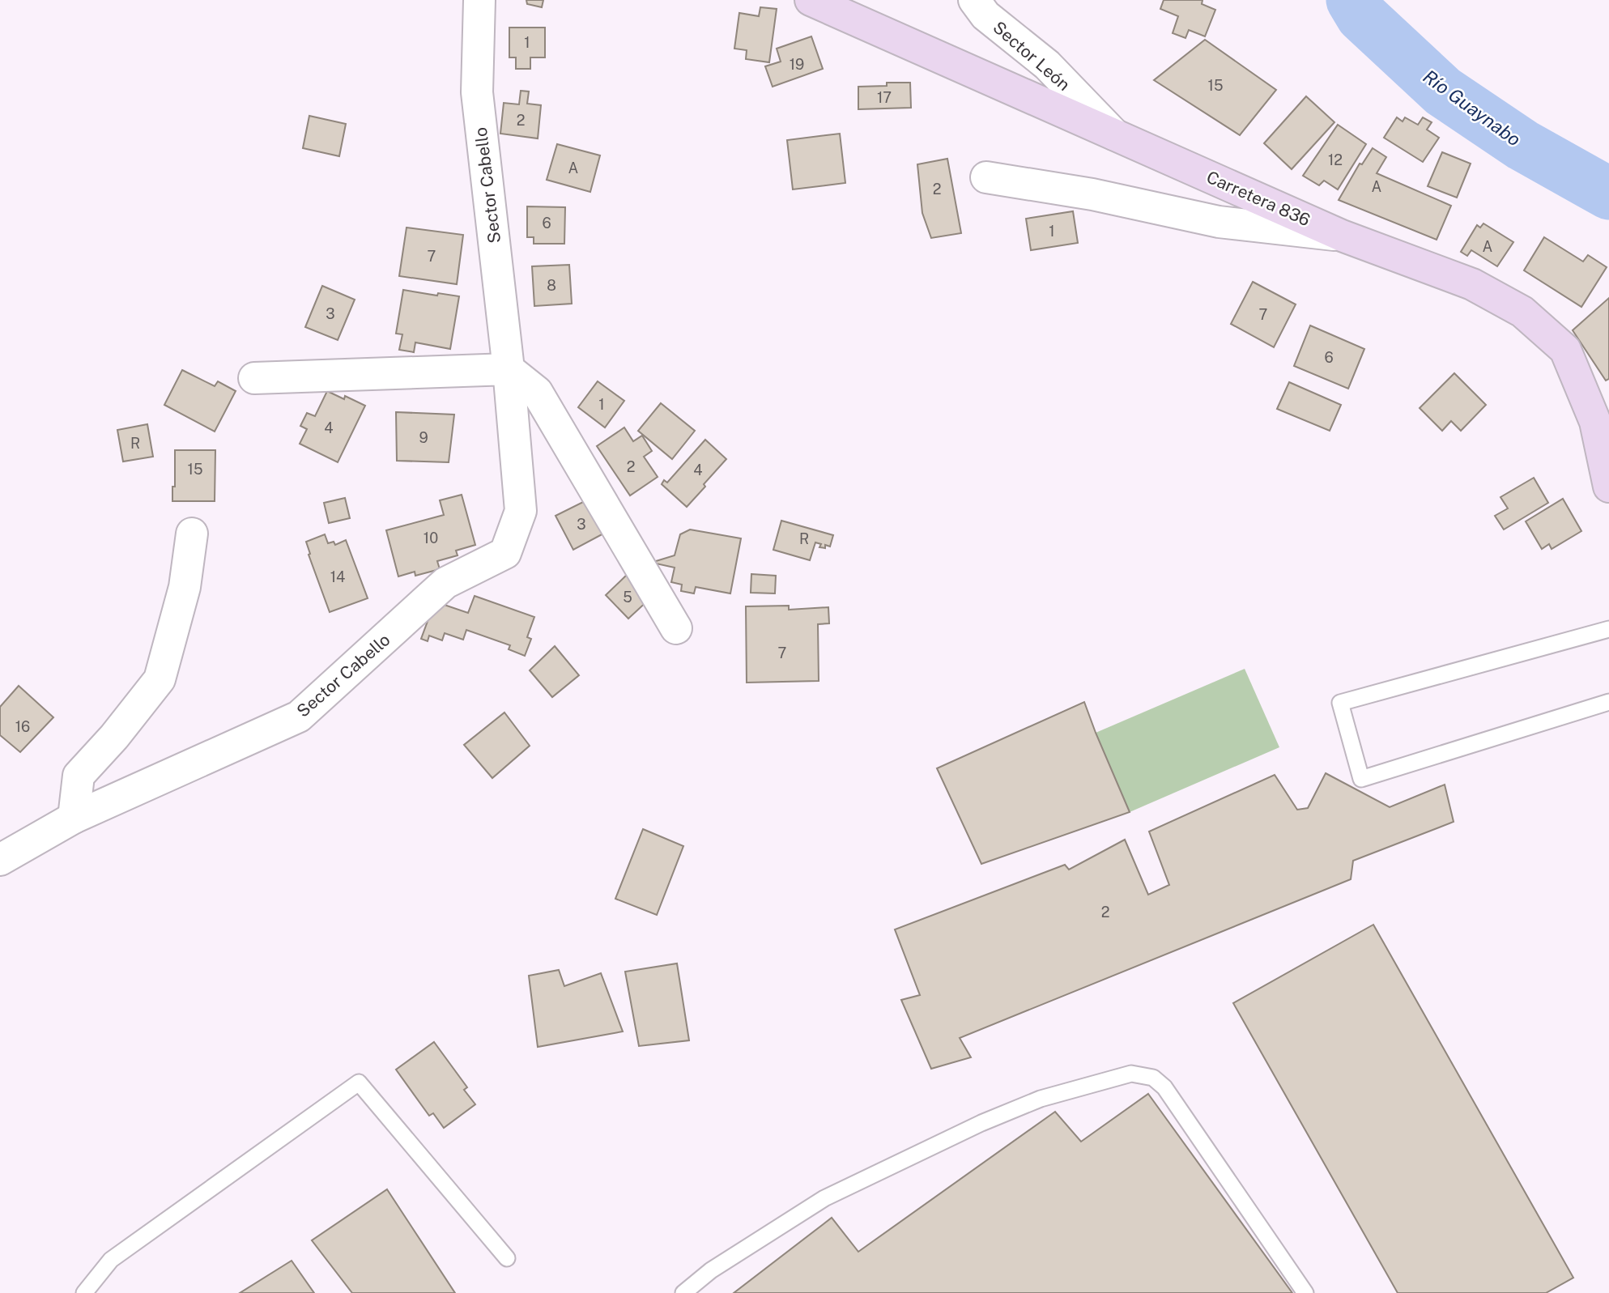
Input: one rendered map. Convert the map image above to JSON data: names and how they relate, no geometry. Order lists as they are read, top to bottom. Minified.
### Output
{"streets":{"street":["Sector León","Sector Cabello","Carretera 836"]},"crossings":[["Sector León","Carretera 836"]],"water":["Río Guaynabo"],"house_numbers":["1","19","15","17","2","12","A","A","2","6","1","A","7","8","3","7","6","1","4","9","R","2","15","4","3","10","R","14","5","7","16","2"]}
